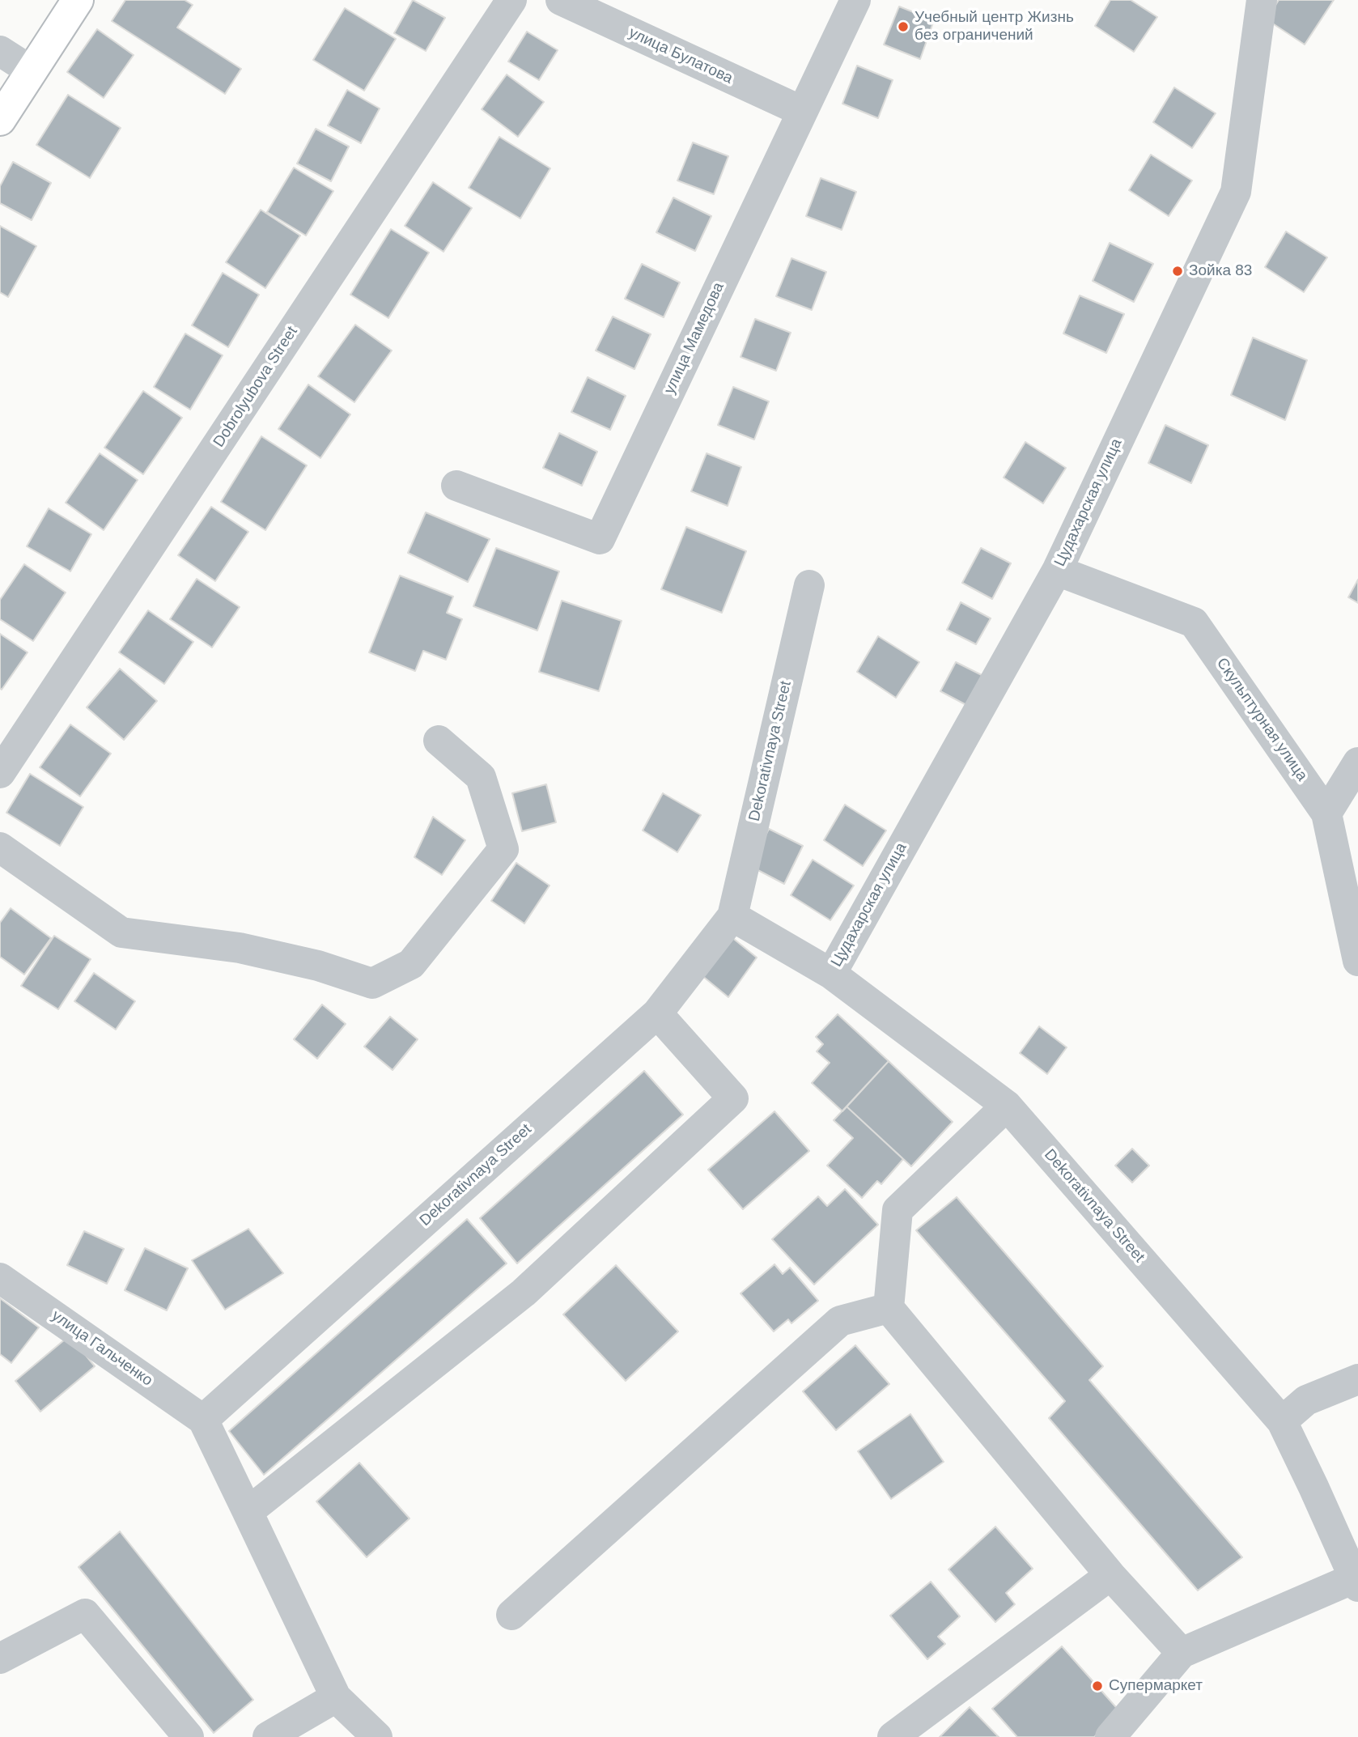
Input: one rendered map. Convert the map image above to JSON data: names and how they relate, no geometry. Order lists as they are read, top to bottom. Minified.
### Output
{"streets":{"street":["улица Булатова","улица Мамедова","Dobrolyubova Street","Цудахарская улица","Скульптурная улица","Dekorativnaya Street","улица Гальченко"]},"crossings":[["улица Булатова","улица Мамедова"],["Цудахарская улица","Скульптурная улица"],["Цудахарская улица","Dekorativnaya Street"],["Dekorativnaya Street","улица Гальченко"]],"places":["Учебный центр Жизнь без ограничений","Зойка 83","Супермаркет"]}
